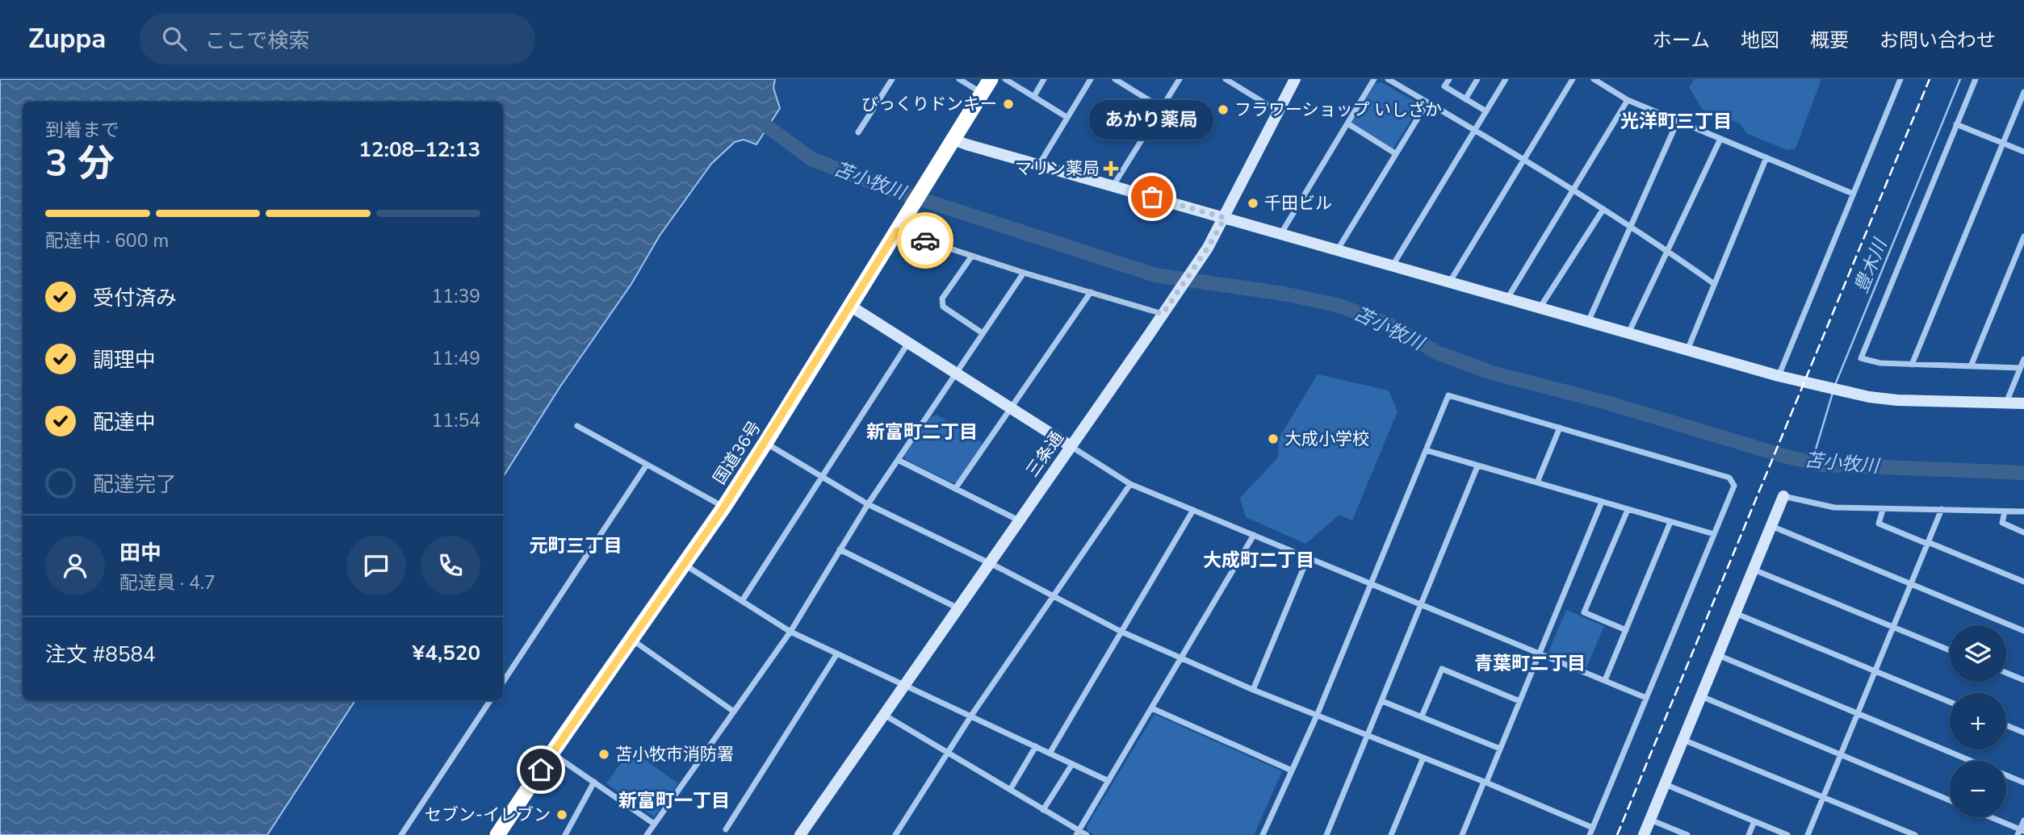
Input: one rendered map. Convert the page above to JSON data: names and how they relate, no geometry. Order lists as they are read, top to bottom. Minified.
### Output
{"streets":{"highway":["国道36号"],"street":["三条通"]},"districts":["光洋町三丁目","新富町二丁目","元町三丁目","大成町二丁目","青葉町二丁目","新富町一丁目"],"water":["苫小牧川","豊木川"],"places":{"other":["びっくりドンキー","フラワーショップ いしざか","あかり薬局","千田ビル","大成小学校","苫小牧市消防署","セブン-イレブン"],"health":["マリン薬局"]},"page":{"header":"Zuppa","search":"ここで検索","nav":["ホーム","地図","概要","お問い合わせ"],"bubble":"あかり薬局","heading":["3 分","到着まで","12:08–12:13"],"panel":["田中","配達員 · 4.7","注文 #8584","¥4,520"],"bar":"配達中 · 600 m","list":[["受付済み","11:39"],["調理中","11:49"],["配達中","11:54"],"配達完了"],"map_buttons":["+","−"]}}
